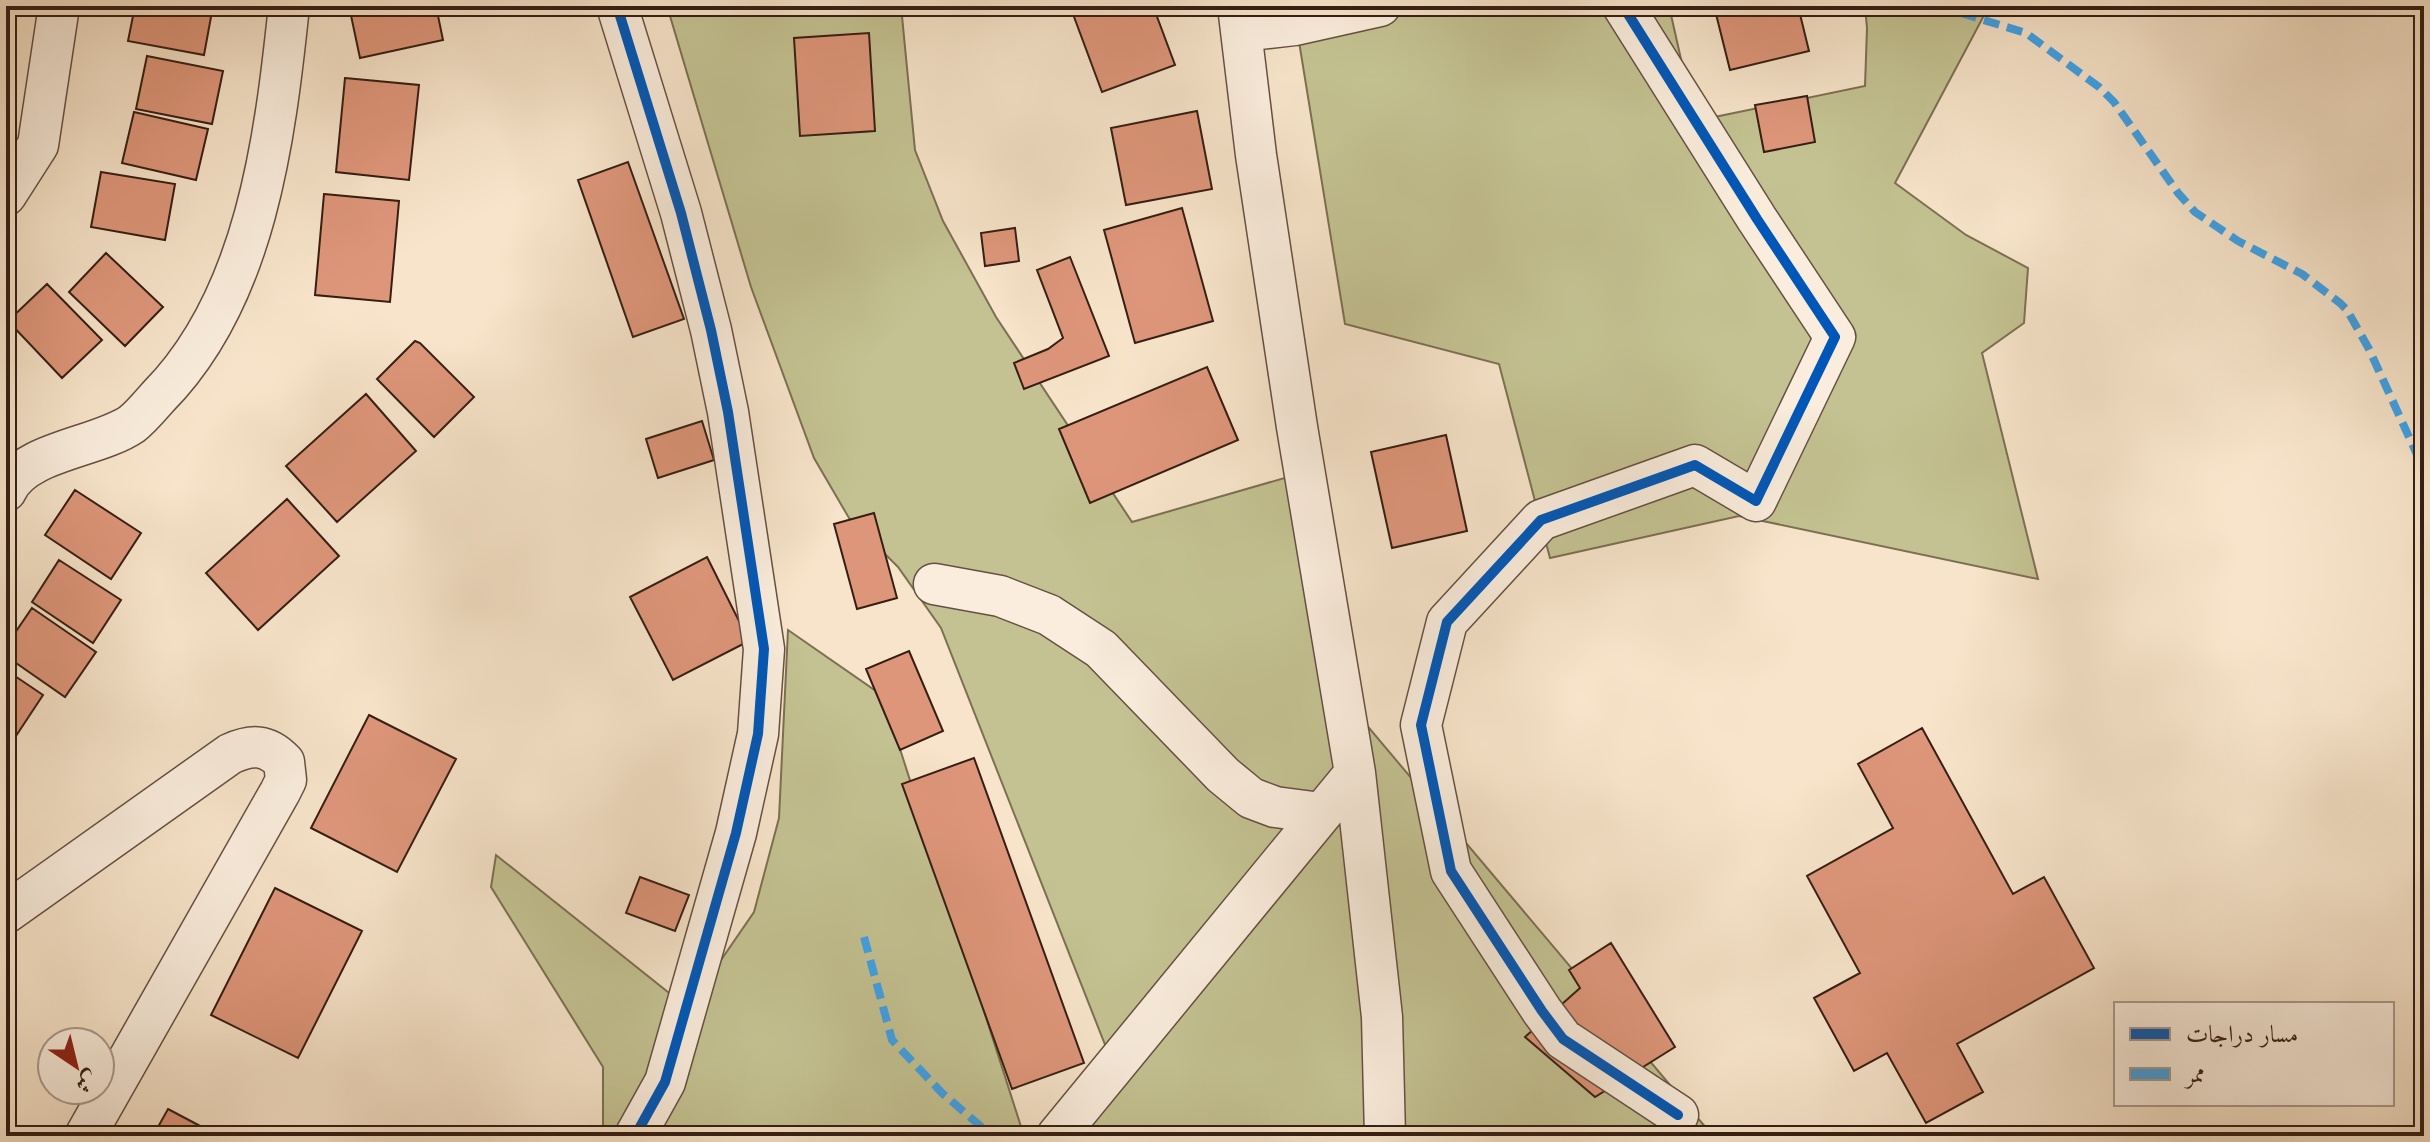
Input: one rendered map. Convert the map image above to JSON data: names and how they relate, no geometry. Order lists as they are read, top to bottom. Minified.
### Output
{"legend":["مسار دراجات","ممر"],"north":"bottom right"}
